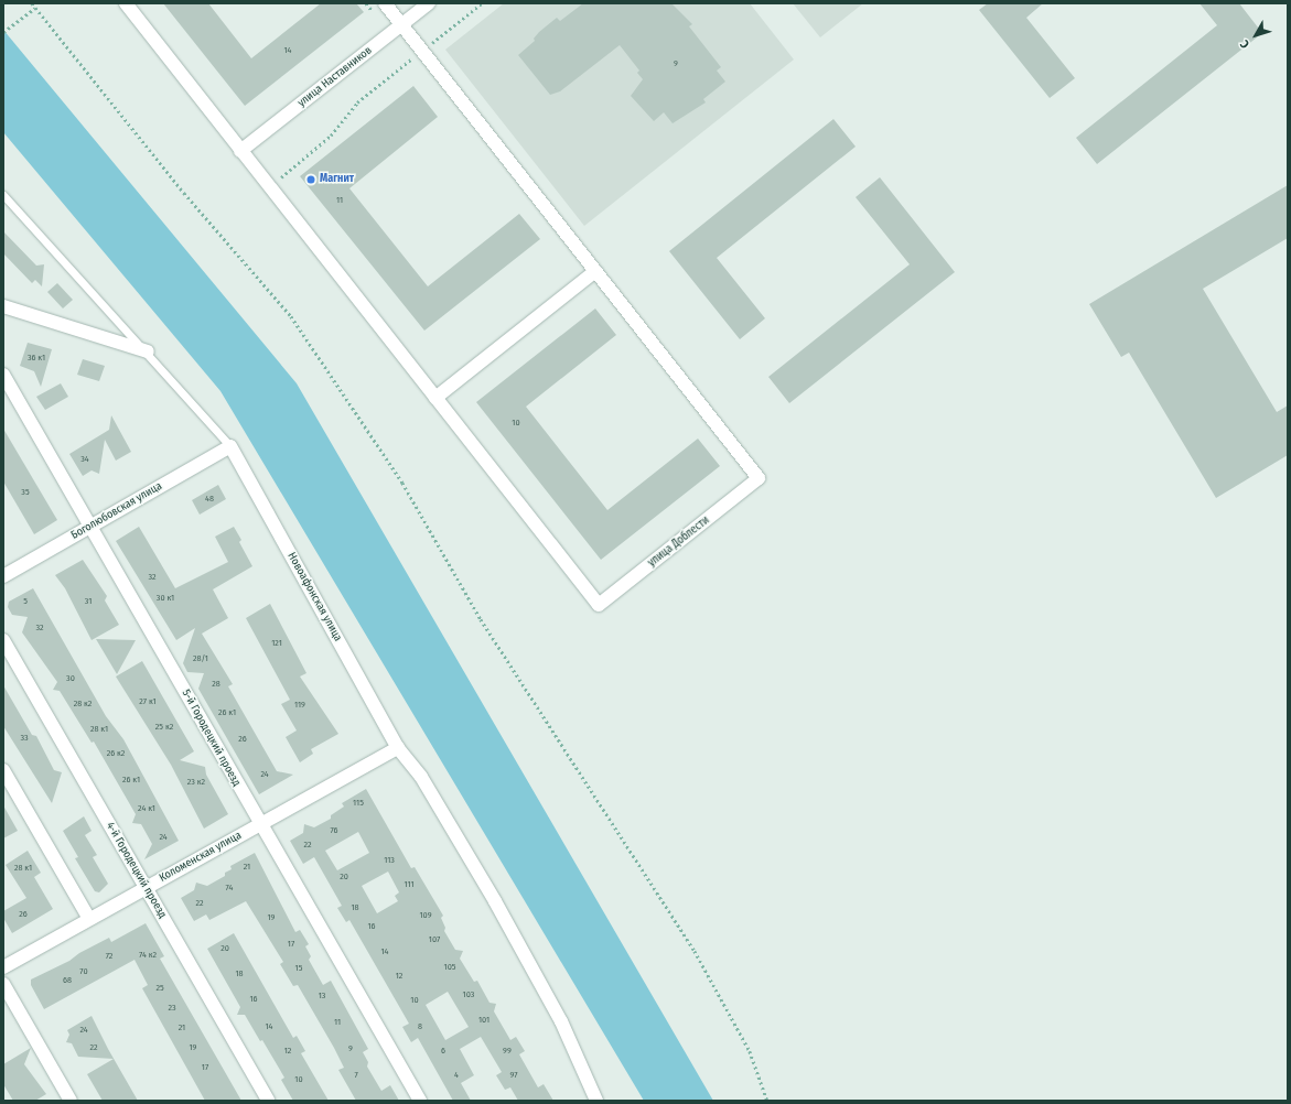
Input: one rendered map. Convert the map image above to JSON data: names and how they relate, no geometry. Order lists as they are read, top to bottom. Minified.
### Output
{"streets":{"street":["улица Наставников","Боголюбовская улица","улица Доблести","Новоафонская улица","5-й Городецкий проезд","Коломенская улица","4-й Городецкий проезд"]},"crossings":[["Боголюбовская улица","Новоафонская улица"],["Боголюбовская улица","5-й Городецкий проезд"],["Новоафонская улица","Коломенская улица"],["5-й Городецкий проезд","Коломенская улица"],["Коломенская улица","4-й Городецкий проезд"]],"places":["Магнит"],"house_numbers":["14","9","11","36 к1","10","34","35","48","32","30 к1","5","31","32","121","28/1","30","28","27 к1","28 к2","119","26 к1","25 к2","28 к1","33","26","26 к2","24","26 к1","23 к2","115","24 к1","76","24","22","113","21","28 к1","20","111","74","22","18","26","109","19","16","107","17","20","14","74 к2","72","105","15","70","18","12","68","25","103","13","16","10","23","101","11","14","8","21","24","22","19","9","12","6","99","17","7","4","97","10"],"north":"bottom left"}
